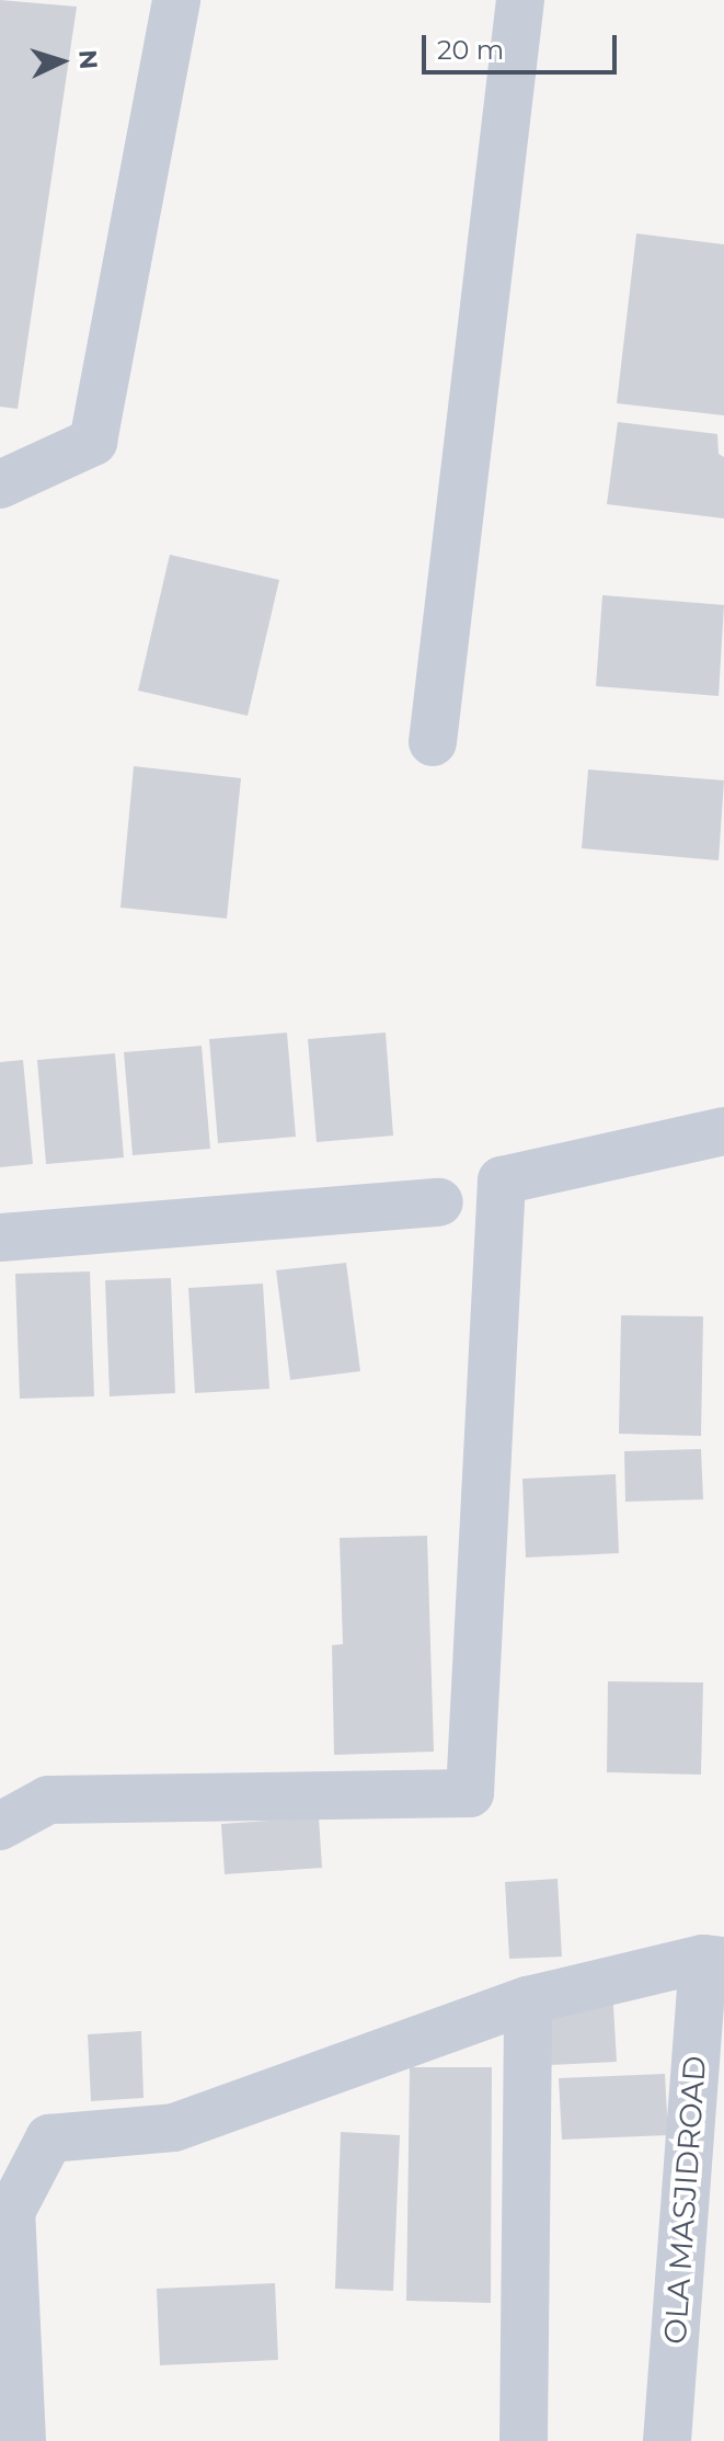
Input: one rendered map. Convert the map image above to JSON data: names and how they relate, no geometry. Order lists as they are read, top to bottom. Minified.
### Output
{"streets":{"street":["OLA MASJIDROAD"]},"scale_bar":"20 m","north":"right"}
